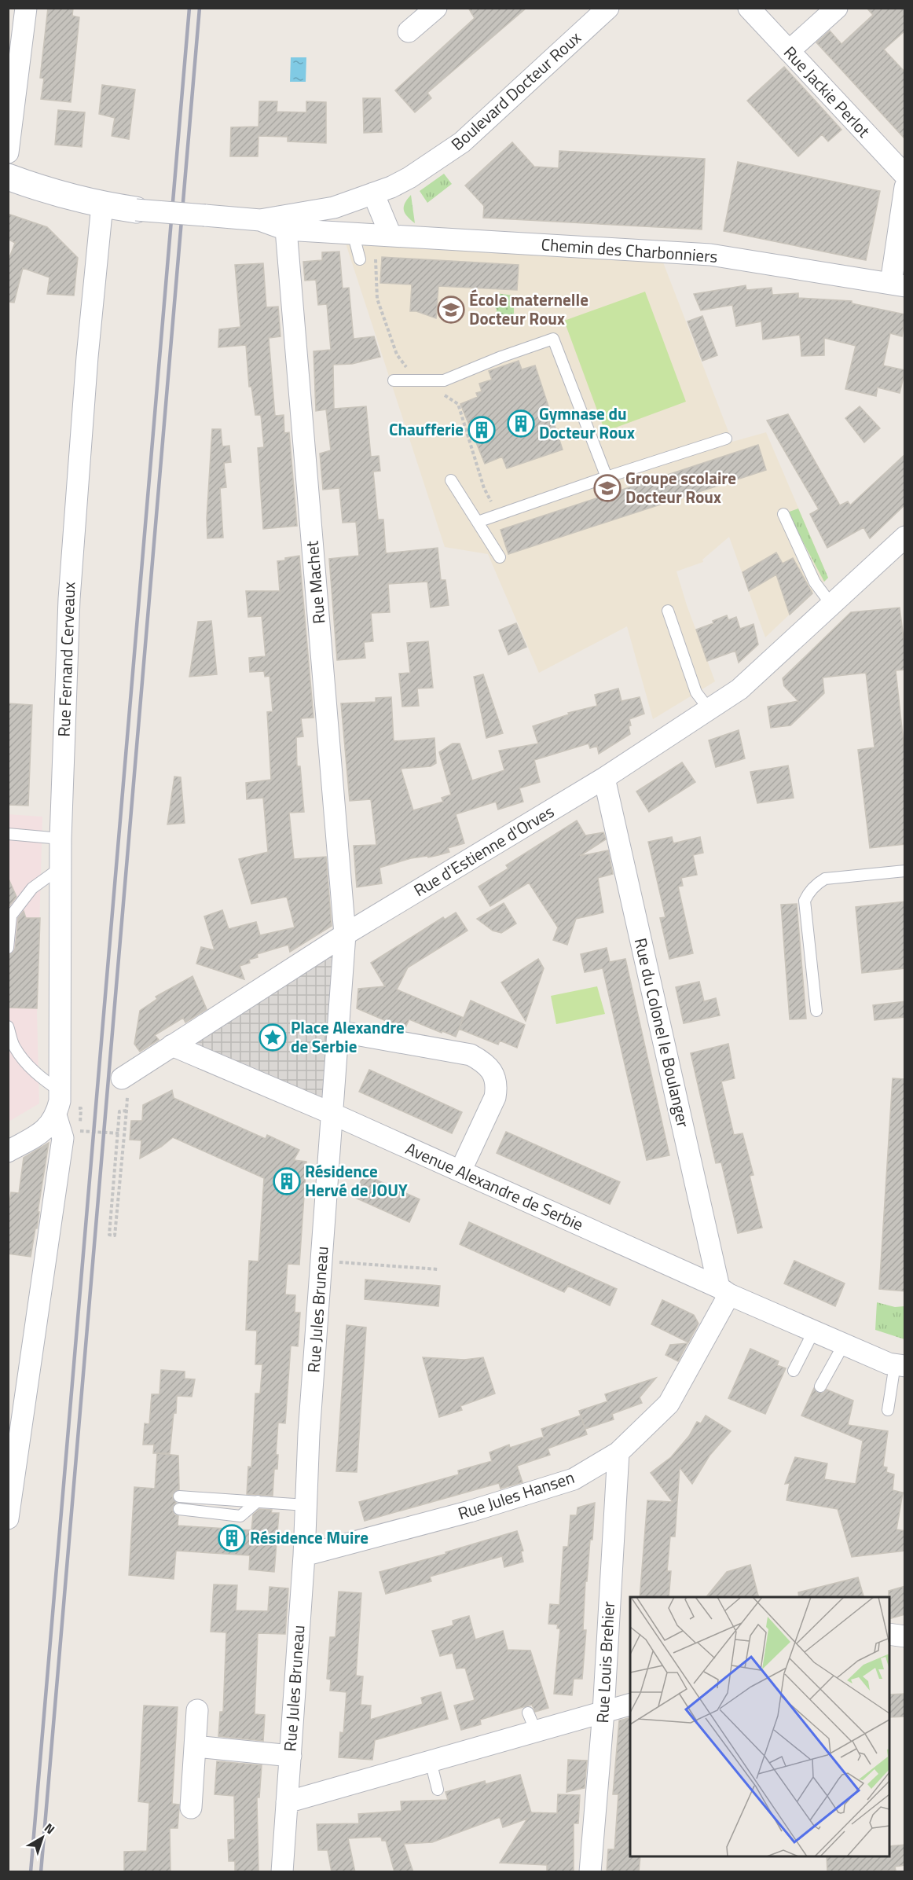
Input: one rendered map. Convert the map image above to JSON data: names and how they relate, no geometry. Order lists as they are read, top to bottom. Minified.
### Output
{"streets":{"street":["Boulevard Docteur Roux","Rue Jackie Perlot","Chemin des Charbonniers","Rue Machet","Rue Fernand Cerveaux","Rue d'Estienne d'Orves","Rue du Colonel le Boulanger","Avenue Alexandre de Serbie","Rue Jules Bruneau","Rue Jules Hansen","Rue Louis Brehier"]},"crossings":[["Boulevard Docteur Roux","Chemin des Charbonniers"],["Boulevard Docteur Roux","Rue Machet"],["Boulevard Docteur Roux","Rue Fernand Cerveaux"],["Chemin des Charbonniers","Rue Machet"],["Rue Machet","Rue d'Estienne d'Orves"],["Rue d'Estienne d'Orves","Rue du Colonel le Boulanger"],["Rue d'Estienne d'Orves","Avenue Alexandre de Serbie"],["Rue du Colonel le Boulanger","Avenue Alexandre de Serbie"],["Rue du Colonel le Boulanger","Rue Jules Hansen"],["Avenue Alexandre de Serbie","Rue Jules Bruneau"],["Avenue Alexandre de Serbie","Rue Jules Hansen"],["Rue Jules Bruneau","Rue Jules Hansen"],["Rue Jules Hansen","Rue Louis Brehier"]],"places":{"school or university":["École maternelle Docteur Roux","Groupe scolaire Docteur Roux"],"building":["Gymnase du Docteur Roux","Chaufferie","Résidence Hervé de JOUY","Résidence Muire"],"place":["Place Alexandre de Serbie"]},"north":"top right"}
